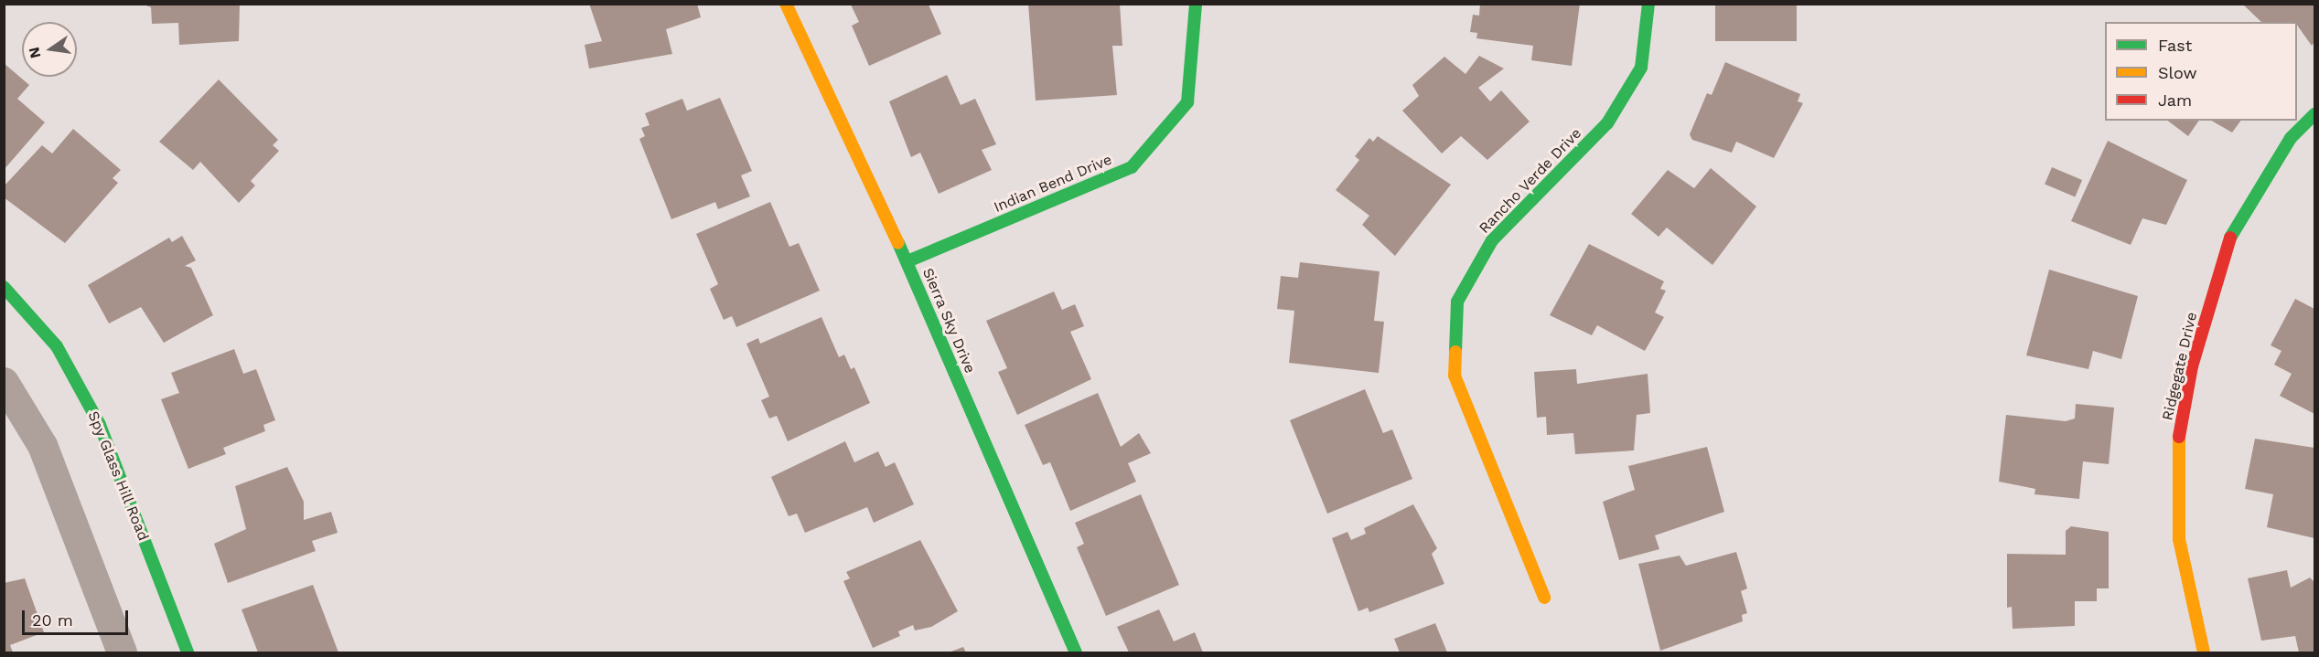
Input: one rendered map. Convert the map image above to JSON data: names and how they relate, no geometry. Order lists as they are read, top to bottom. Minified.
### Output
{"streets":{"street":["Rancho Verde Drive","Indian Bend Drive","Sierra Sky Drive","Ridgegate Drive","Spy Glass Hill Road"]},"crossings":[["Indian Bend Drive","Sierra Sky Drive"]],"legend":["Fast","Slow","Jam"],"scale_bar":"20 m","north":"left"}
